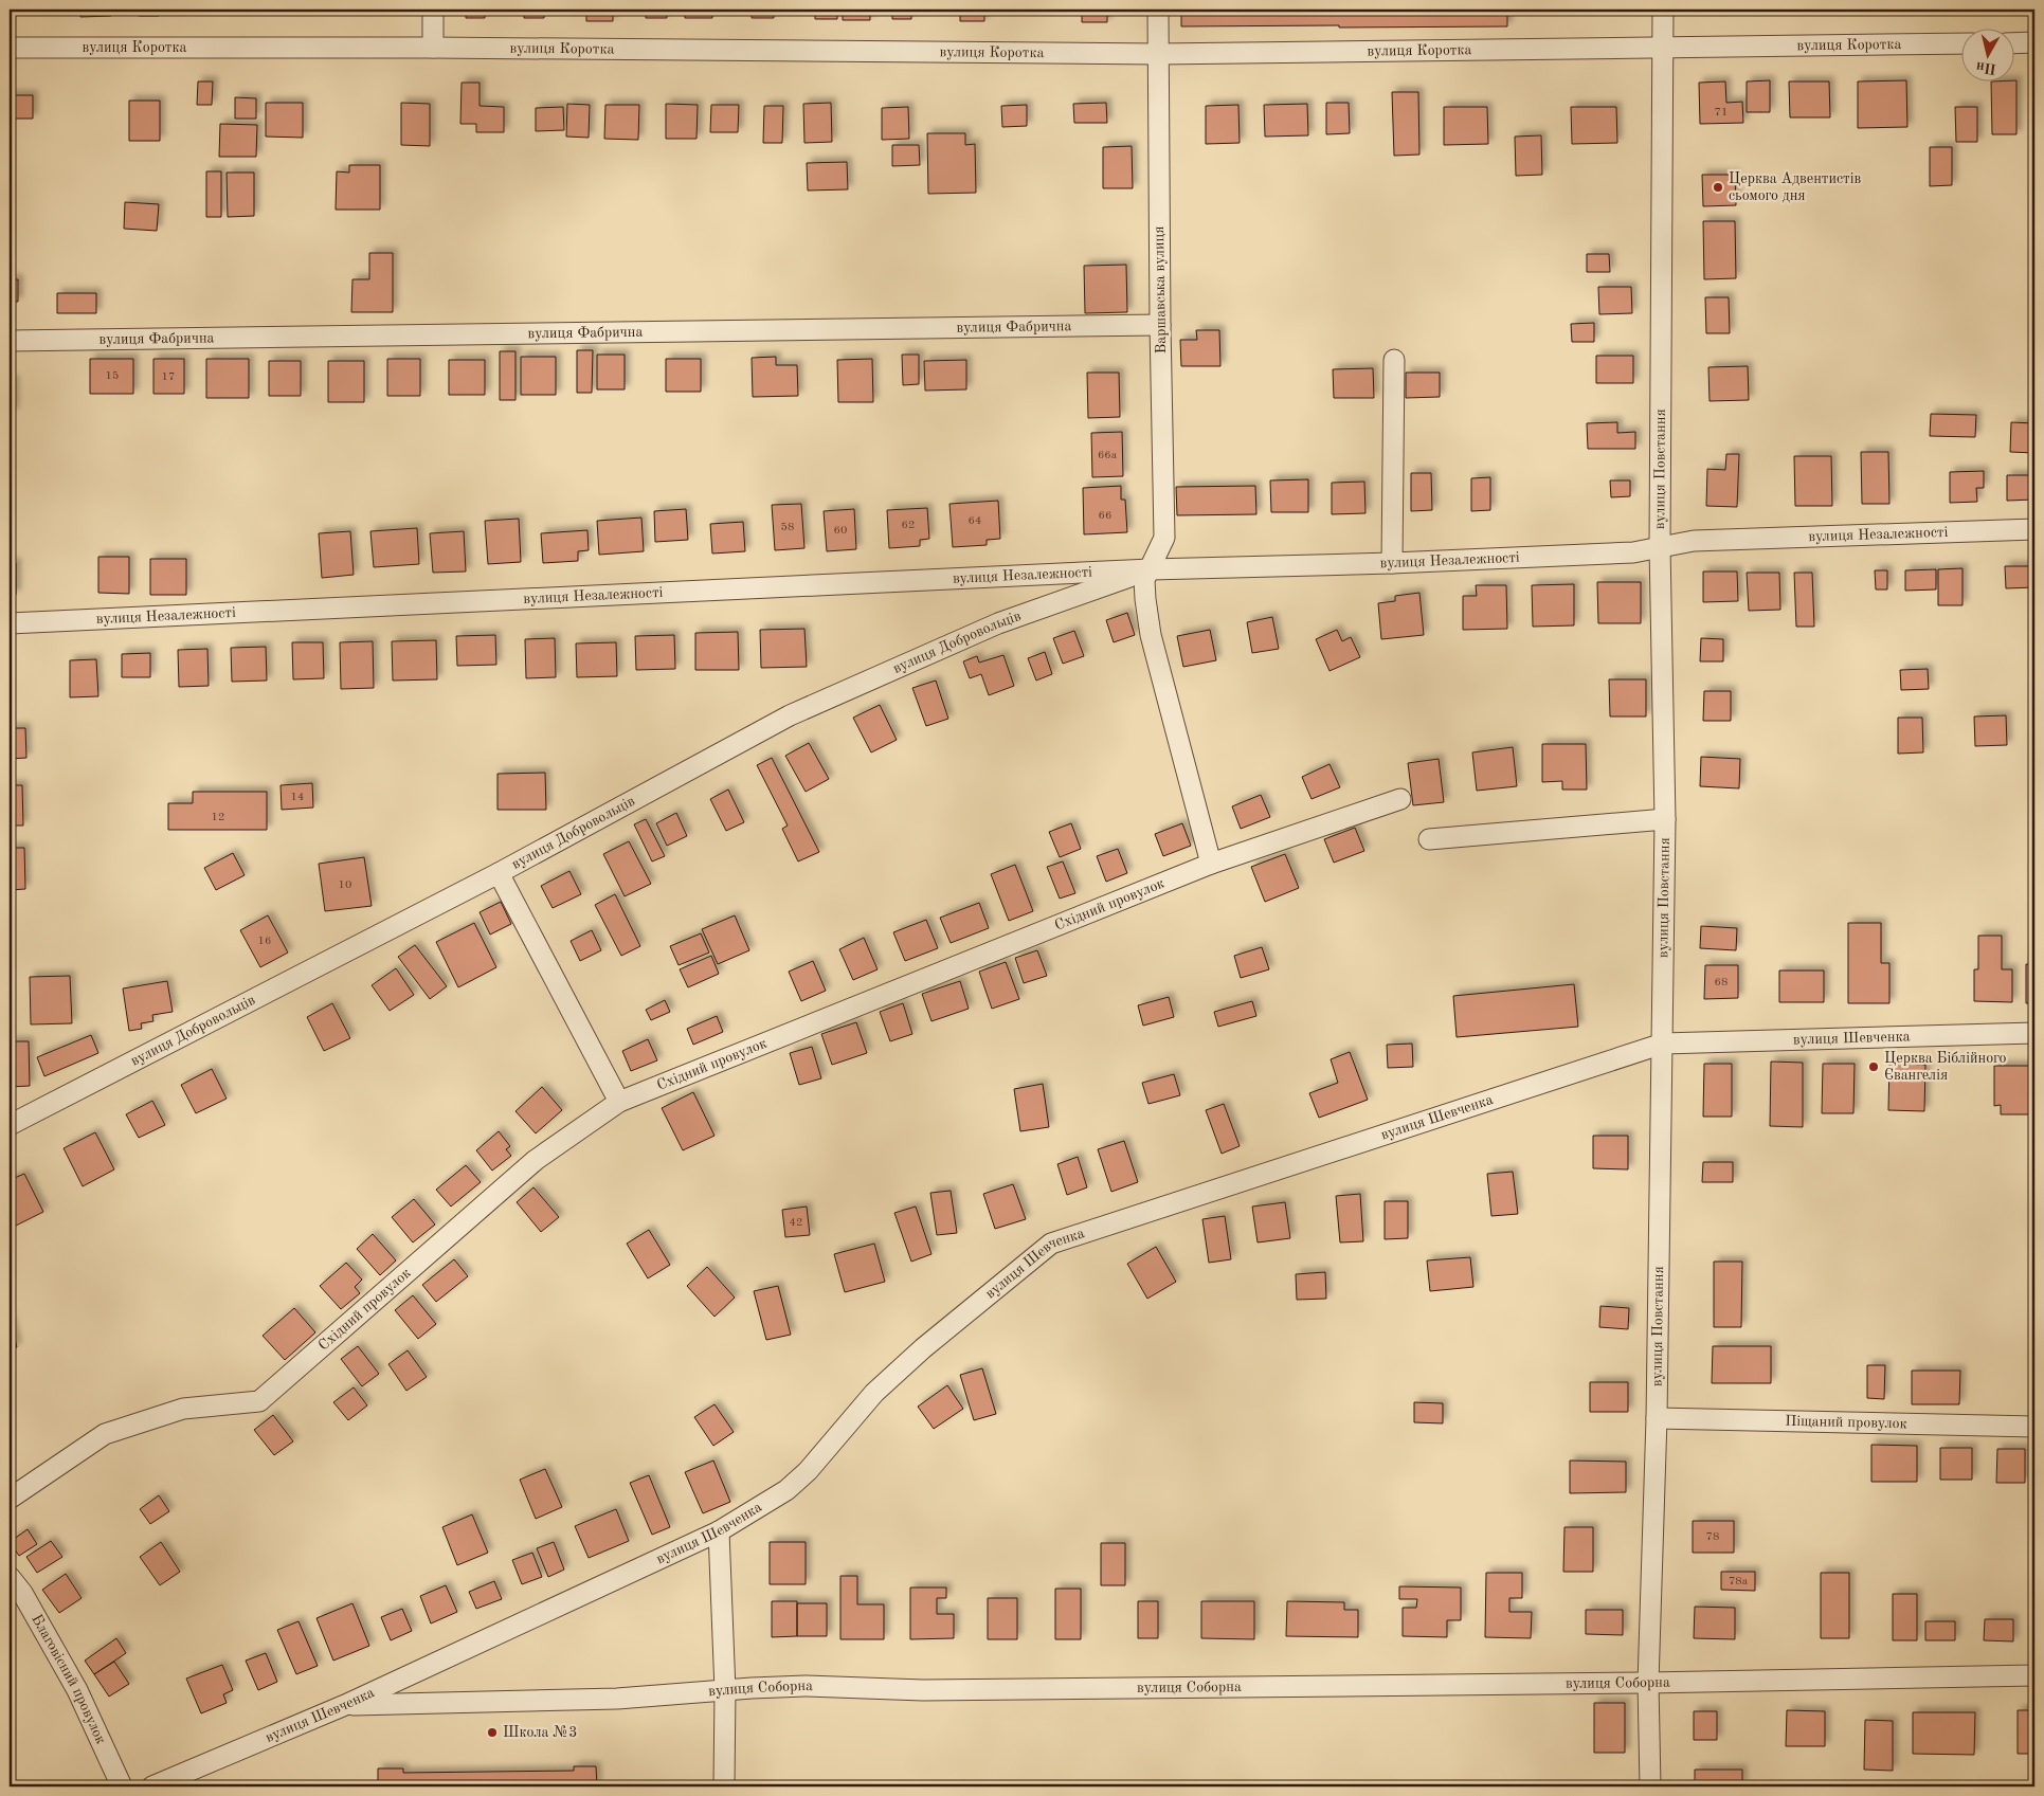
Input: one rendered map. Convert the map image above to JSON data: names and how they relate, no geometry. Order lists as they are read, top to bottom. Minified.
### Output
{"streets":{"street":["вулиця Коротка","Варшавська вулиця","вулиця Фабрична","вулиця Повстання","вулиця Незалежності","вулиця Добровольців","Східний провулок","вулиця Шевченка","Піщаний провулок","Благовісний провулок","вулиця Соборна"]},"crossings":[["вулиця Коротка","Варшавська вулиця"],["вулиця Коротка","вулиця Повстання"],["Варшавська вулиця","вулиця Фабрична"],["Варшавська вулиця","вулиця Незалежності"],["Варшавська вулиця","вулиця Добровольців"],["вулиця Повстання","вулиця Незалежності"],["вулиця Повстання","вулиця Шевченка"],["вулиця Повстання","Піщаний провулок"],["вулиця Повстання","вулиця Соборна"],["вулиця Незалежності","вулиця Добровольців"],["вулиця Шевченка","вулиця Соборна"]],"places":["Церква Адвентистів сьомого дня","Церква Біблійного Євангелія","Школа №3"],"house_numbers":["71","15","17","66а","66","64","62","58","60","14","12","10","16","68","42","78","78а"],"north":"bottom"}
